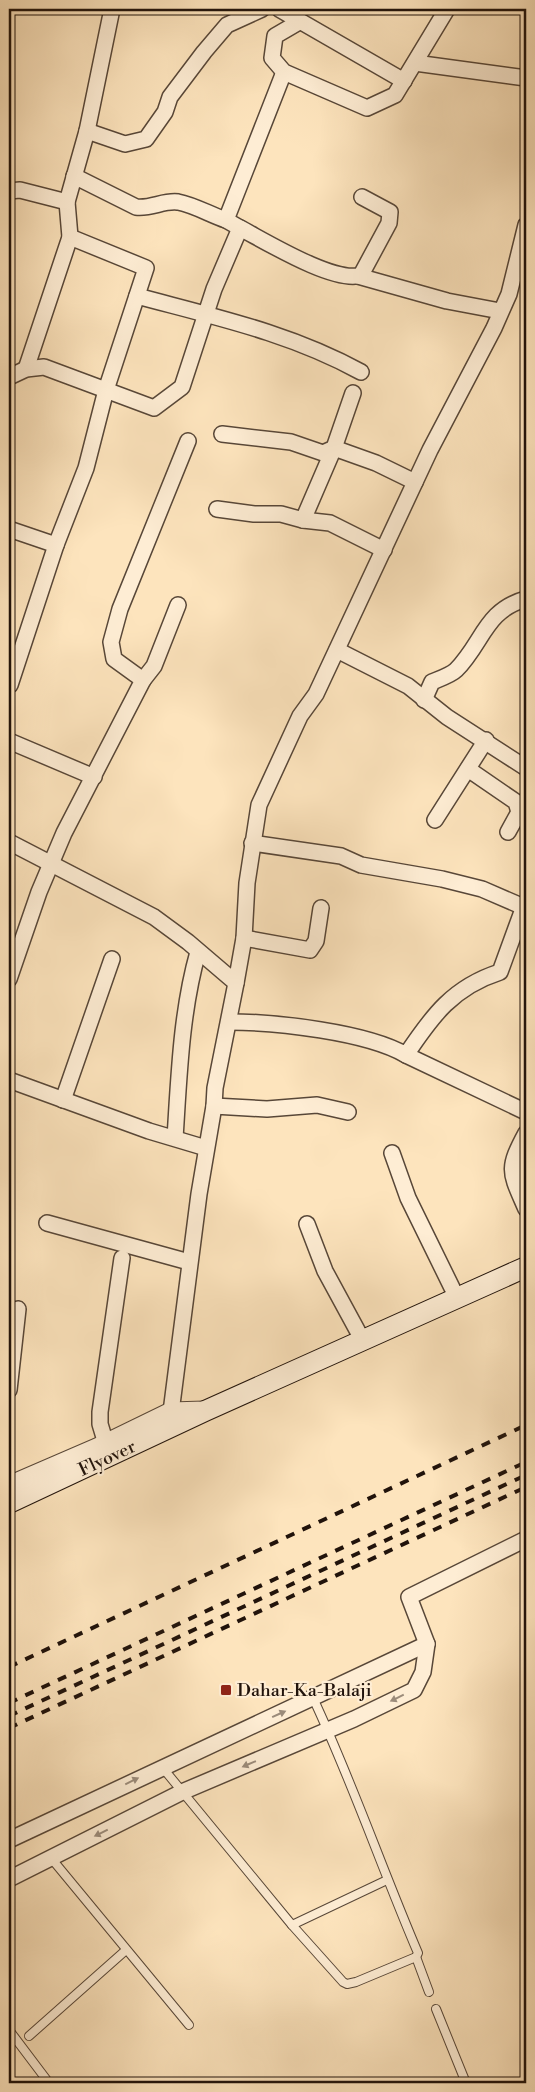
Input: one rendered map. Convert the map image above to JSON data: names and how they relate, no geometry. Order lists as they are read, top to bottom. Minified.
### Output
{"streets":{"main road":["Flyover"]},"places":{"transit":["Dahar-Ka-Balaji"]}}
